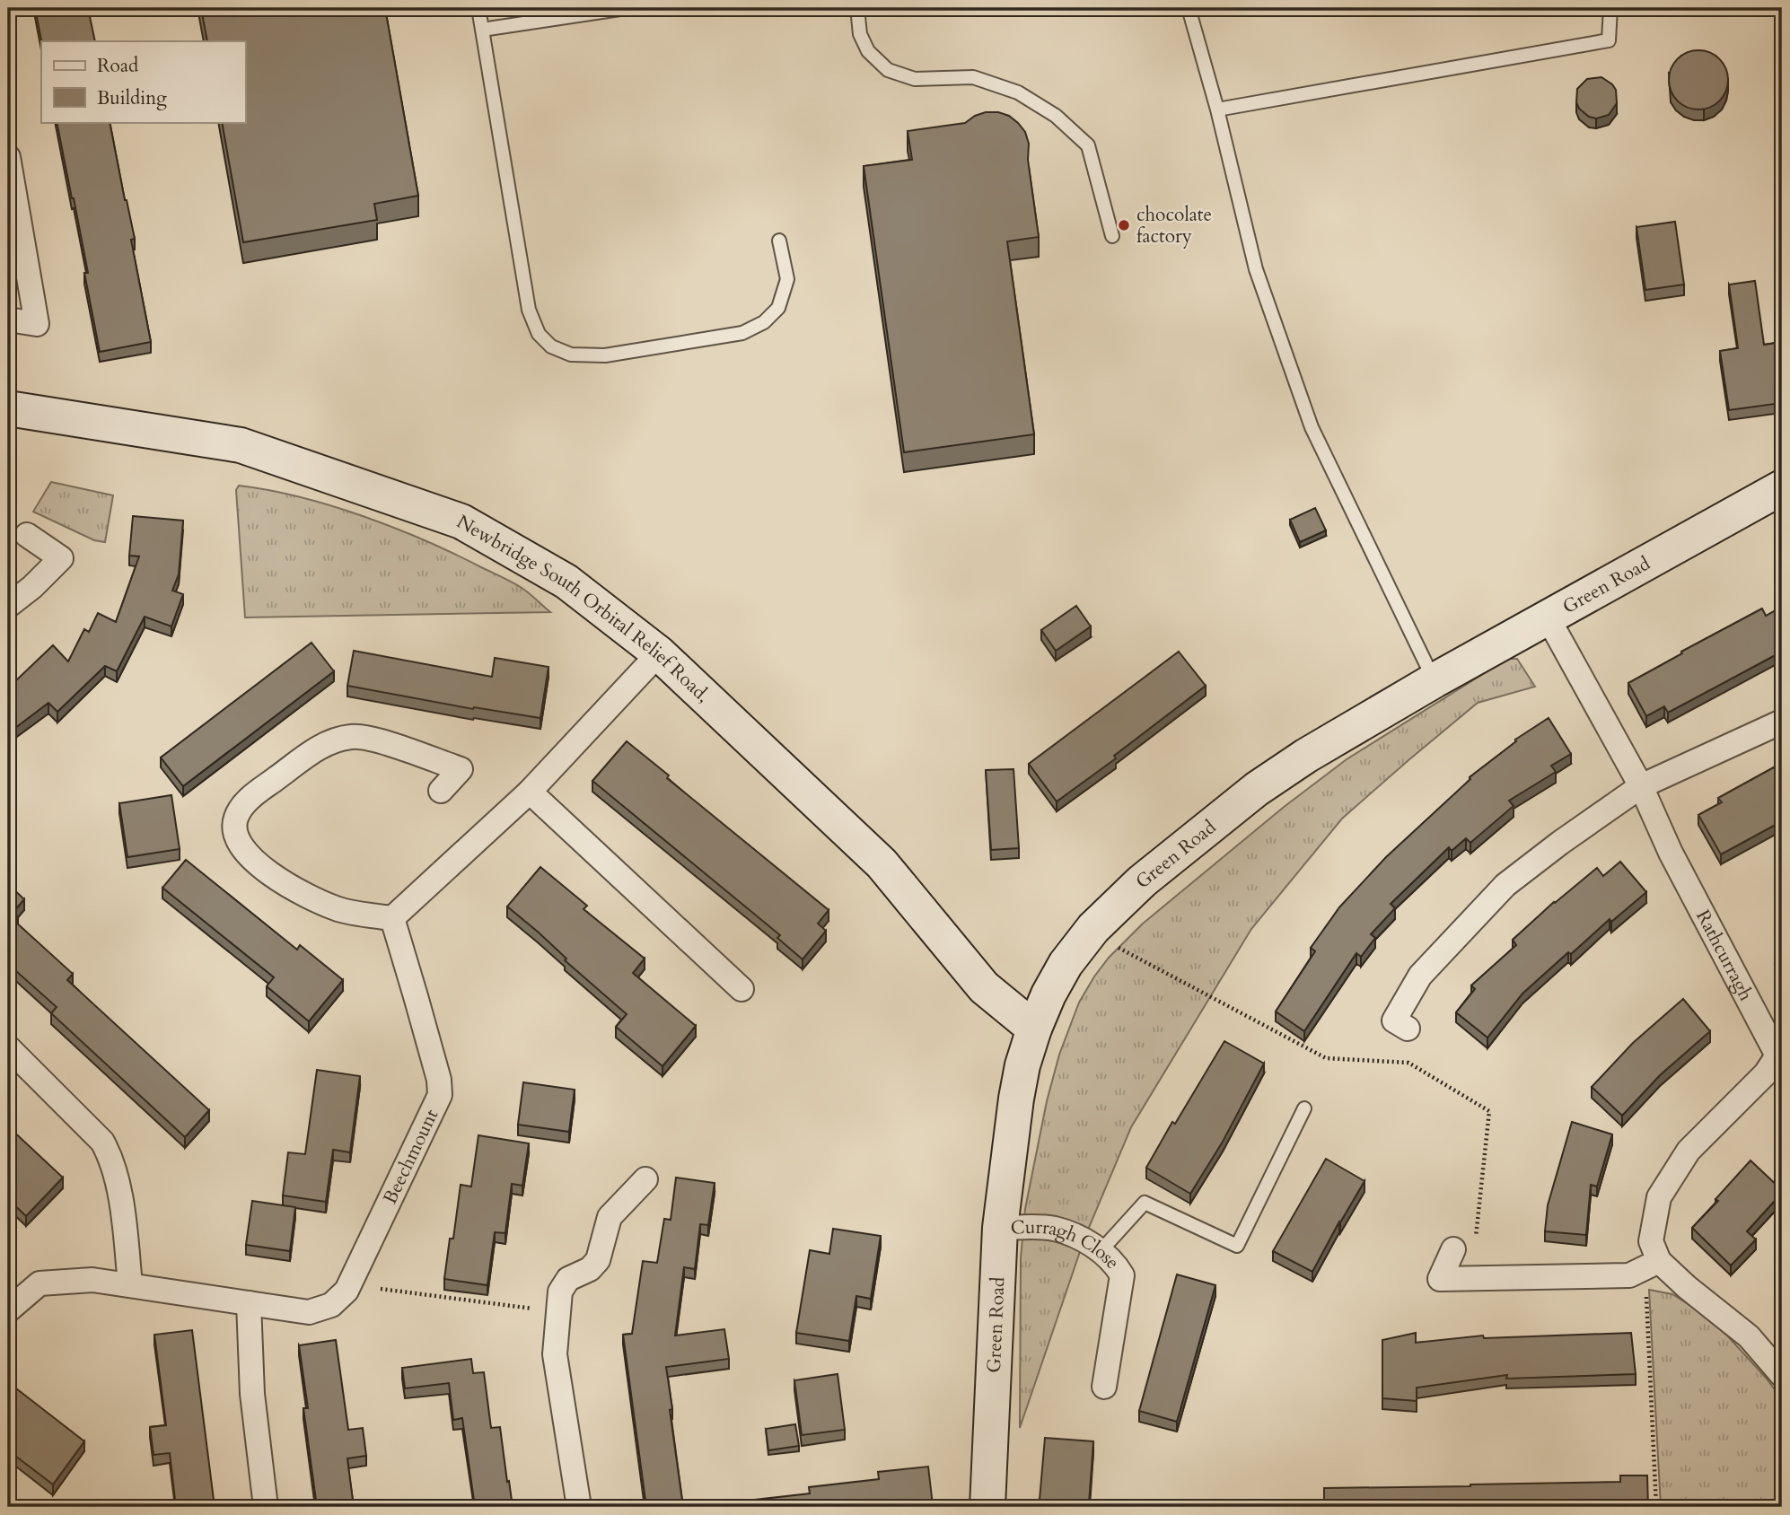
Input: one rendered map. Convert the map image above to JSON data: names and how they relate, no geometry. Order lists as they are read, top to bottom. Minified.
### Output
{"streets":{"street":["Green Road","Newbridge South Orbital Relief Road,","Rathcurragh","Beechmount","Curragh Close"]},"crossings":[["Green Road","Newbridge South Orbital Relief Road,"],["Green Road","Rathcurragh"],["Green Road","Curragh Close"]],"places":["chocolate factory"],"legend":["Road","Building"]}
